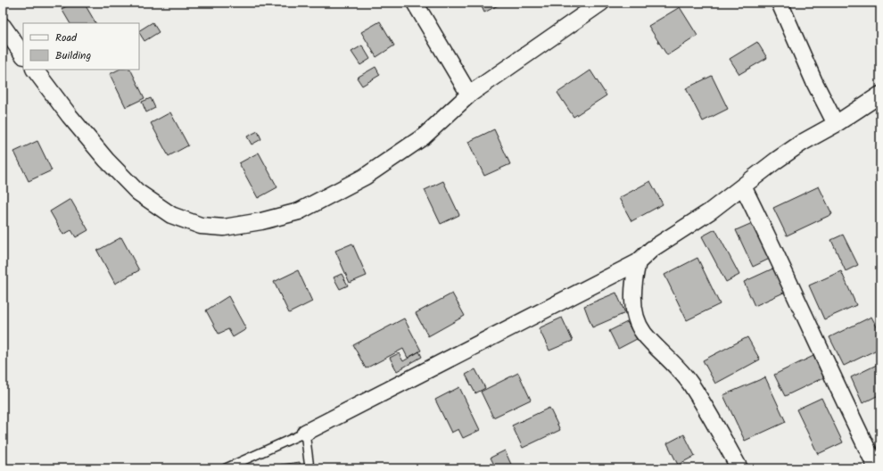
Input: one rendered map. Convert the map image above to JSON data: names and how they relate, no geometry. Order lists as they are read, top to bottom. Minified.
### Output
{"legend":["Road","Building"]}
